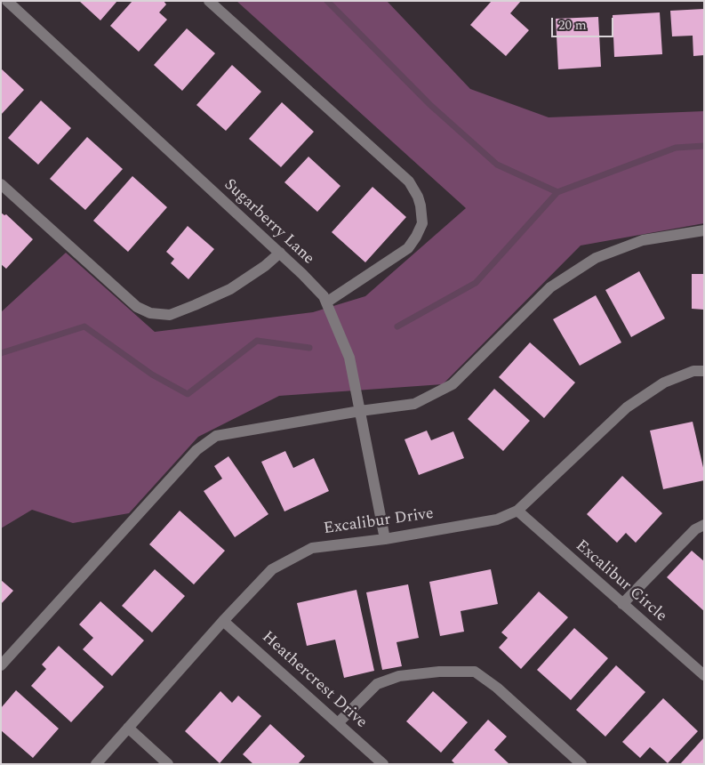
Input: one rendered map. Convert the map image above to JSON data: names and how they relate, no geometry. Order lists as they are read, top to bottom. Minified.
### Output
{"streets":{"street":["Sugarberry Lane","Excalibur Drive","Excalibur Circle","Heathercrest Drive"]},"crossings":[["Sugarberry Lane","Excalibur Drive"],["Excalibur Drive","Excalibur Circle"],["Excalibur Drive","Heathercrest Drive"]],"scale_bar":"20 m"}
